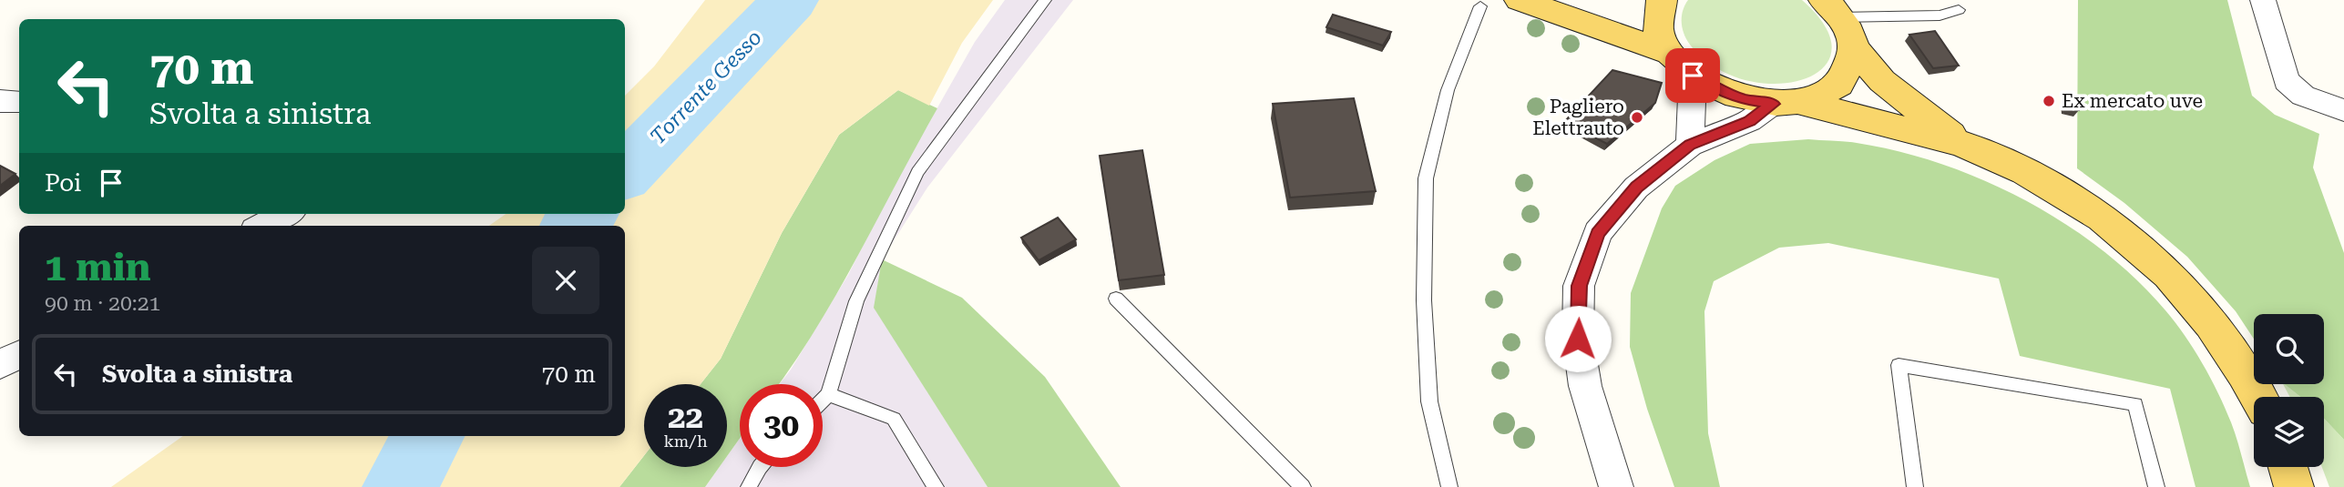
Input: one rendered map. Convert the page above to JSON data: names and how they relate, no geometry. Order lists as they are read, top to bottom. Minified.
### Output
{"water":["Torrente Gesso"],"places":["Ex mercato uve","Pagliero Elettrauto"],"page":{"turn":["70 m","Svolta a sinistra"],"then":"Poi","heading":["1 min","90 m · 20:21"],"list":[{"name":"Svolta a sinistra","value":"70 m"}],"speed":"22 km/h","limit":"30"}}
